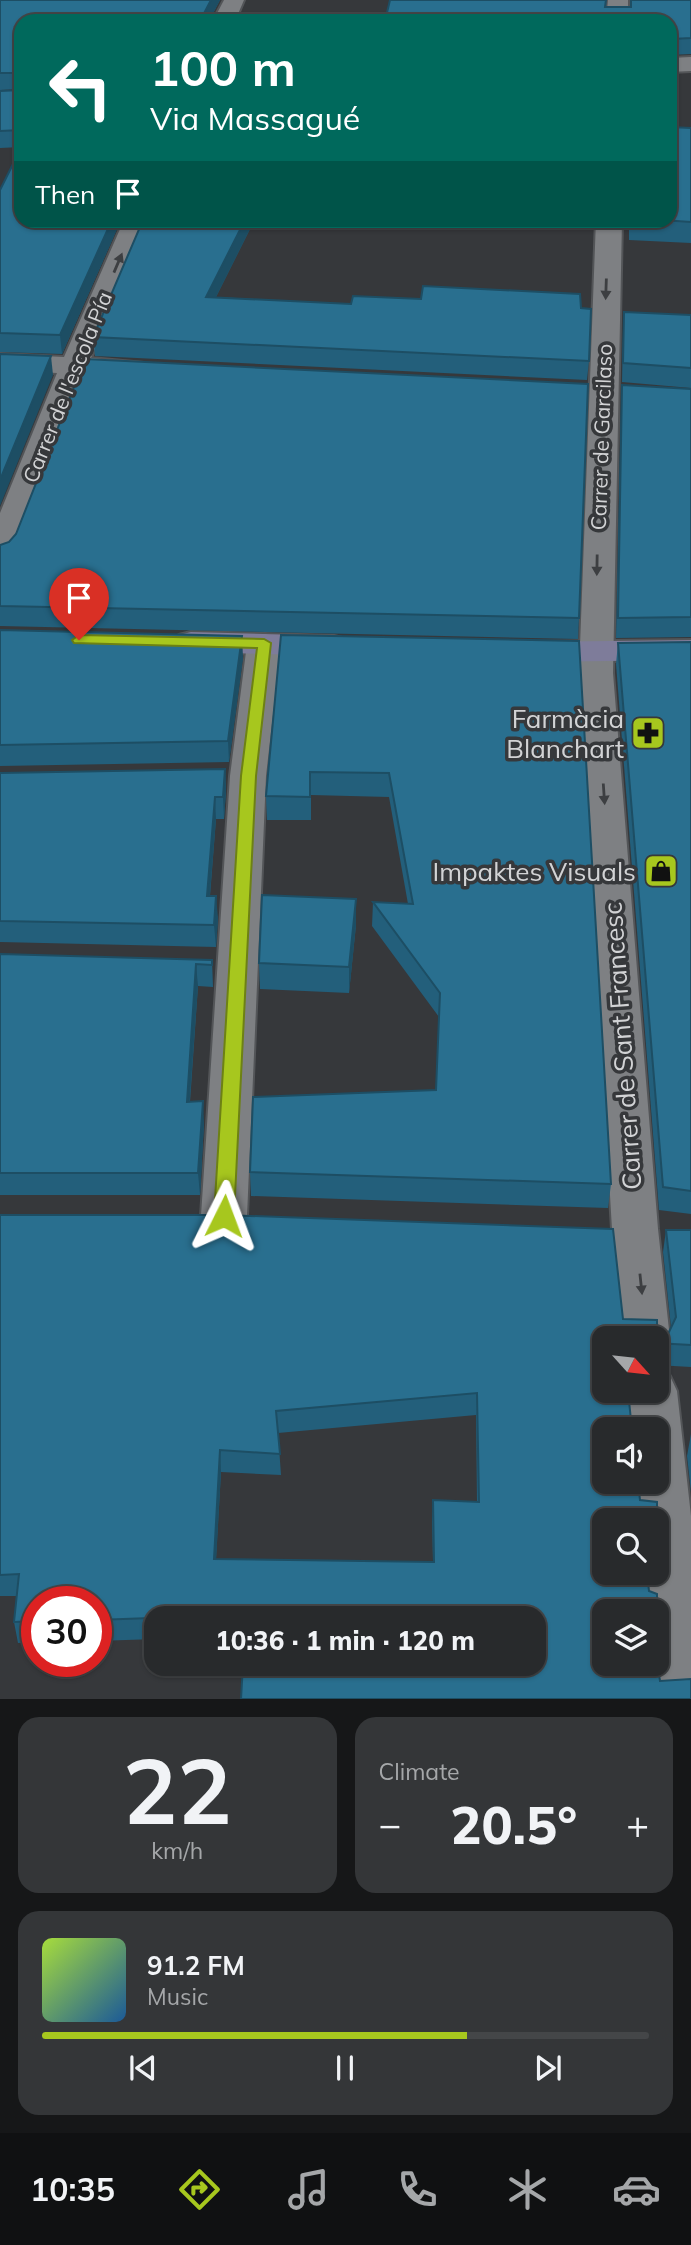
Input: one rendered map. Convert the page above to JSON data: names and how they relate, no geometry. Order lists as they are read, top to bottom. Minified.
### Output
{"streets":{"street":["Carrer de l'escola Pía","Carrer de Garcilaso","Carrer de Sant Francesc"]},"crossings":[["Carrer de Garcilaso","Carrer de Sant Francesc"]],"one_way":["Carrer de l'escola Pía","Carrer de Garcilaso","Carrer de Sant Francesc"],"places":{"pharmacy":["Farmàcia Blanchart"],"shop":["Impaktes Visuals"]},"north":"bottom right","page":{"turn":["100 m","Via Massagué"],"then":"Then","limit":"30","trip":"10:36 · 1 min · 120 m","tile":[["22","km/h"],"Climate"],"heat":["−","20.5°","+"],"song":["91.2 FM","Music"],"tabs":"10:35"}}
